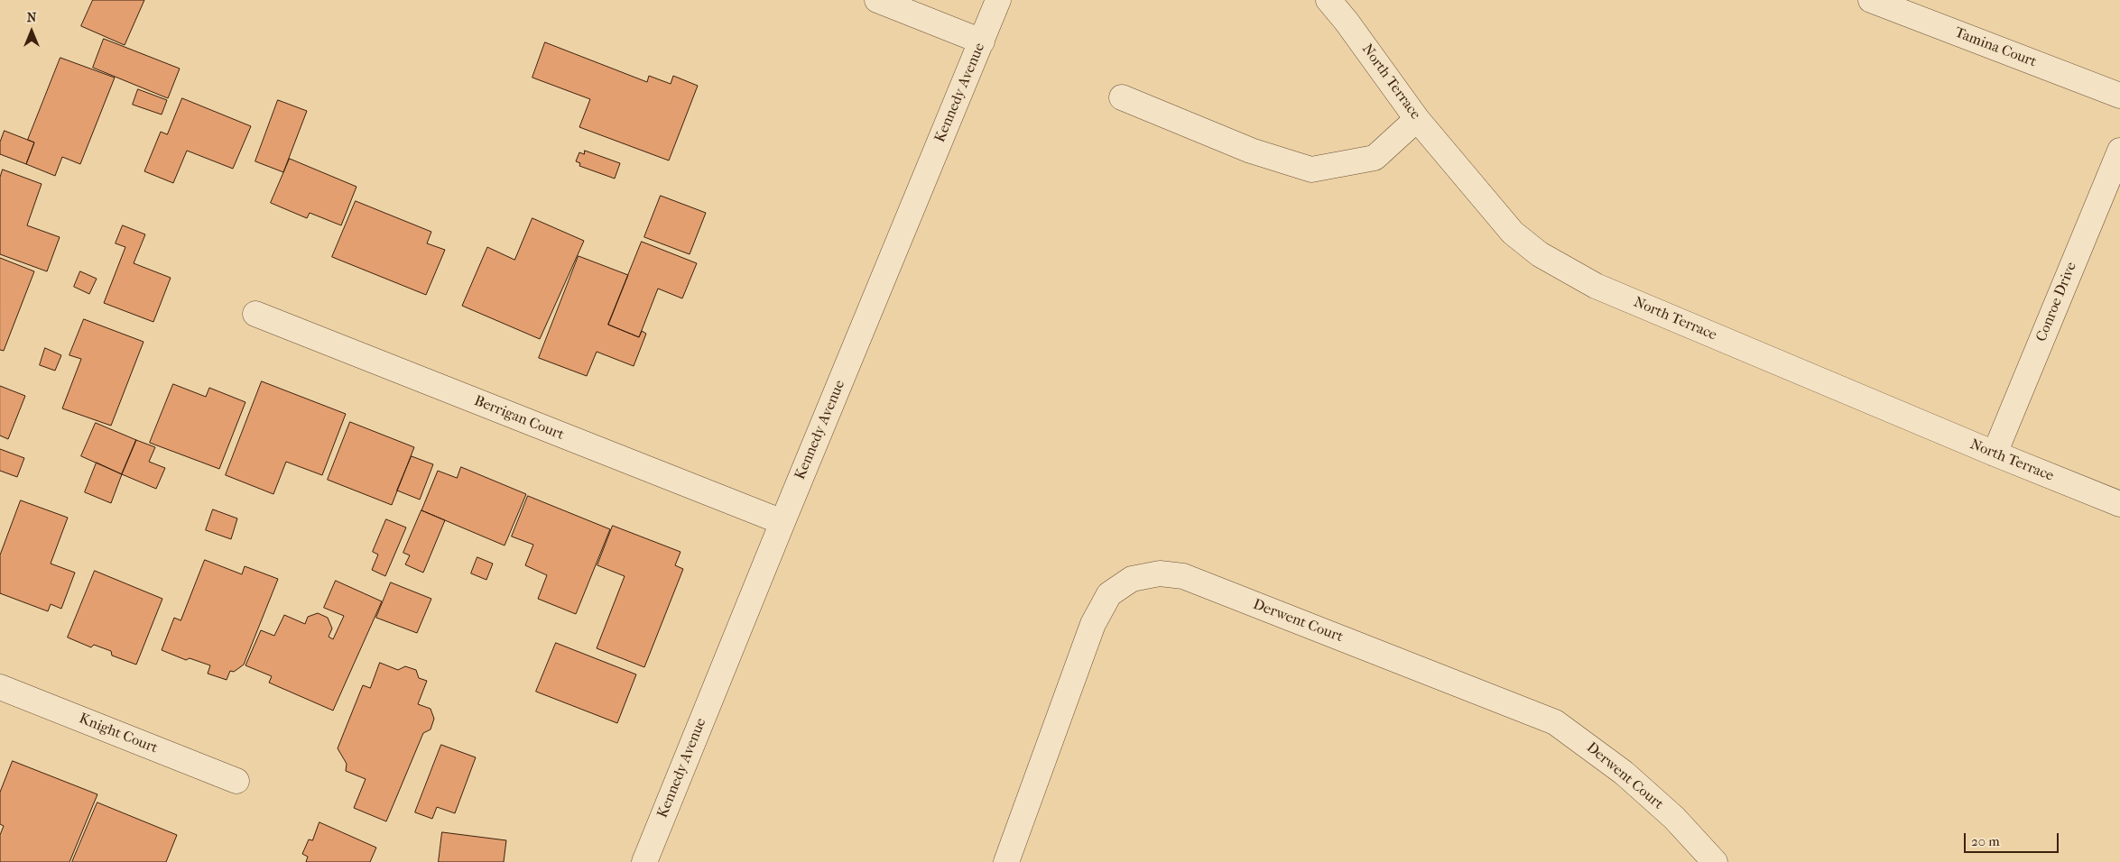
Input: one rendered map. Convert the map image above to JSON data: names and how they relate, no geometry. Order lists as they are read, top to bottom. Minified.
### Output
{"streets":{"street":["Tamina Court","North Terrace","Kennedy Avenue","Conroe Drive","Berrigan Court","Derwent Court","Knight Court"]},"crossings":[["North Terrace","Conroe Drive"],["Kennedy Avenue","Berrigan Court"]],"scale_bar":"20 m","north":"top"}
